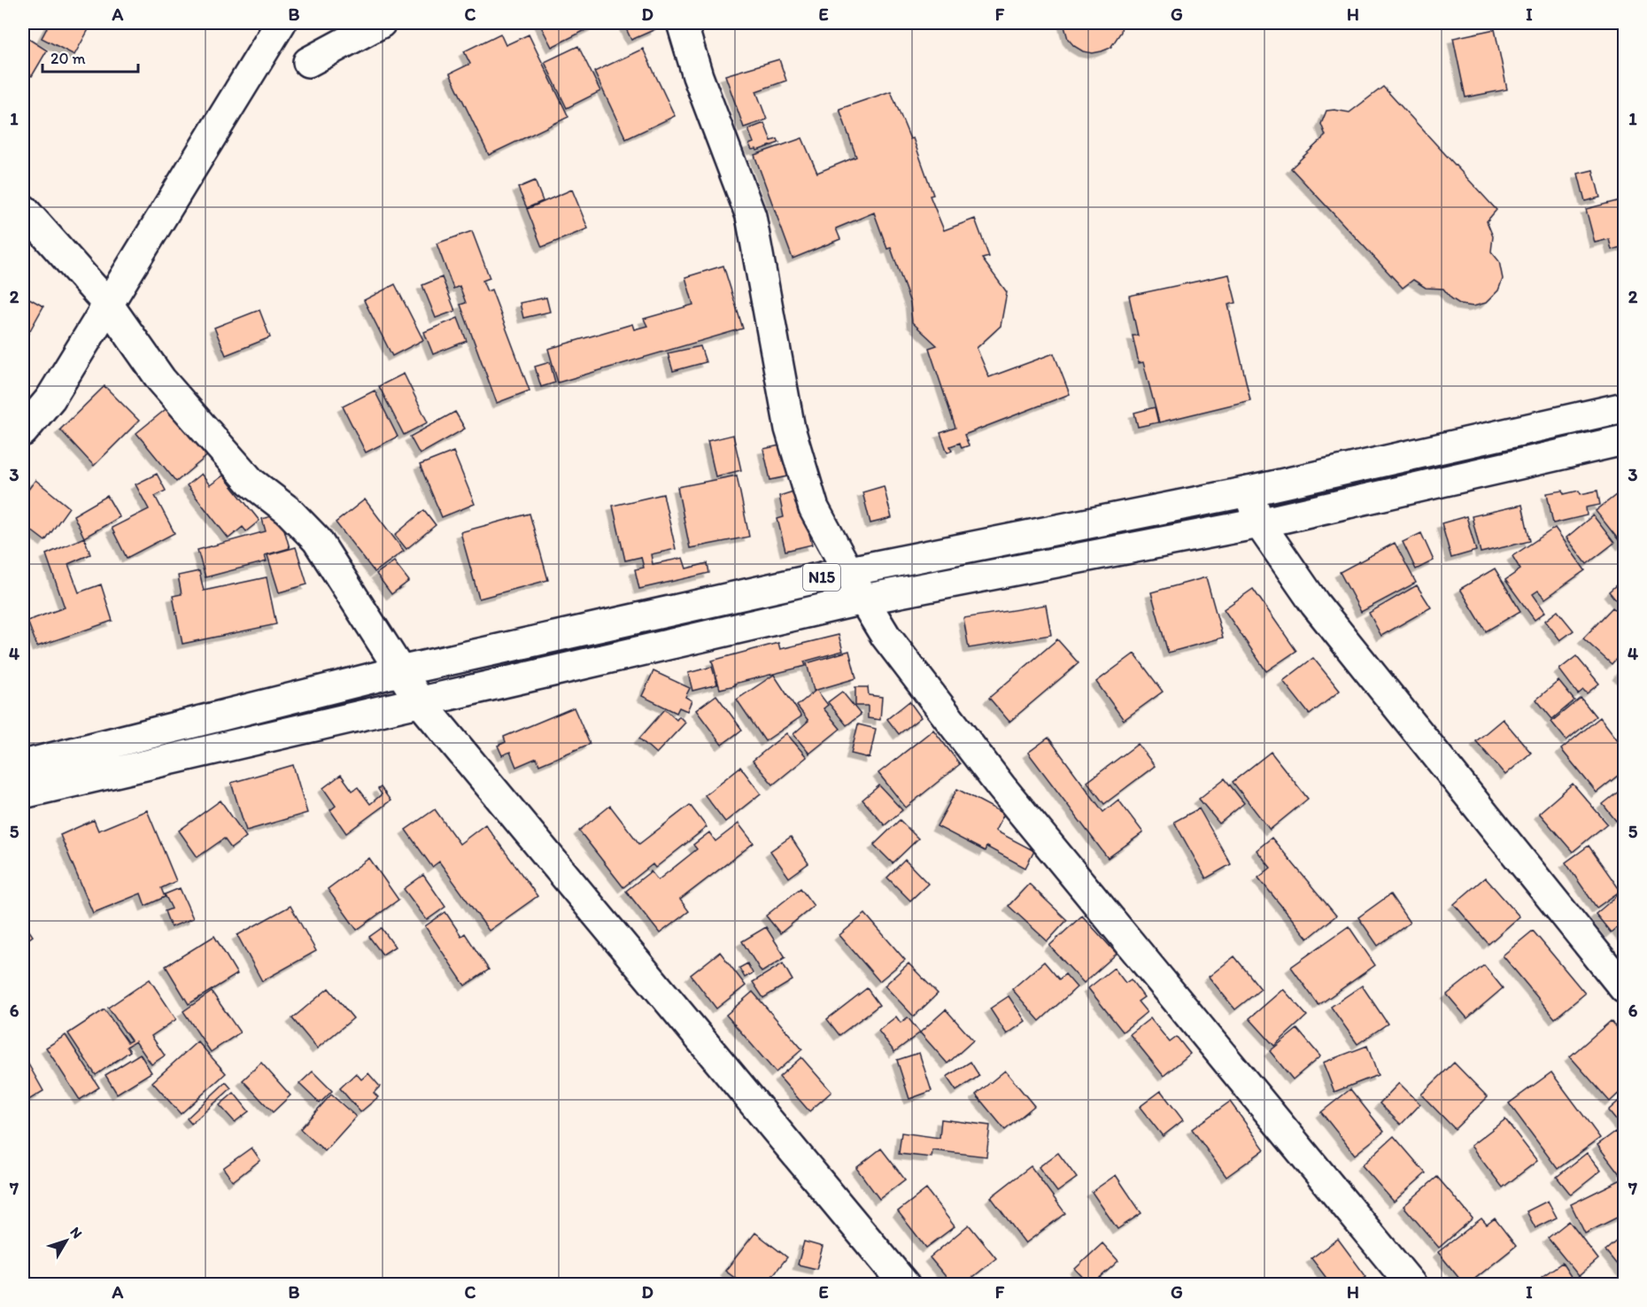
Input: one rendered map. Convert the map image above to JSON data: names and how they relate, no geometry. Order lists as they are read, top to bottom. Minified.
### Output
{"streets":{"main road":["N15"]},"scale_bar":"20 m","north":"top right","grid":{"columns":["A","B","C","D","E","F","G","H","I"],"rows":["1","2","3","4","5","6","7"]}}
